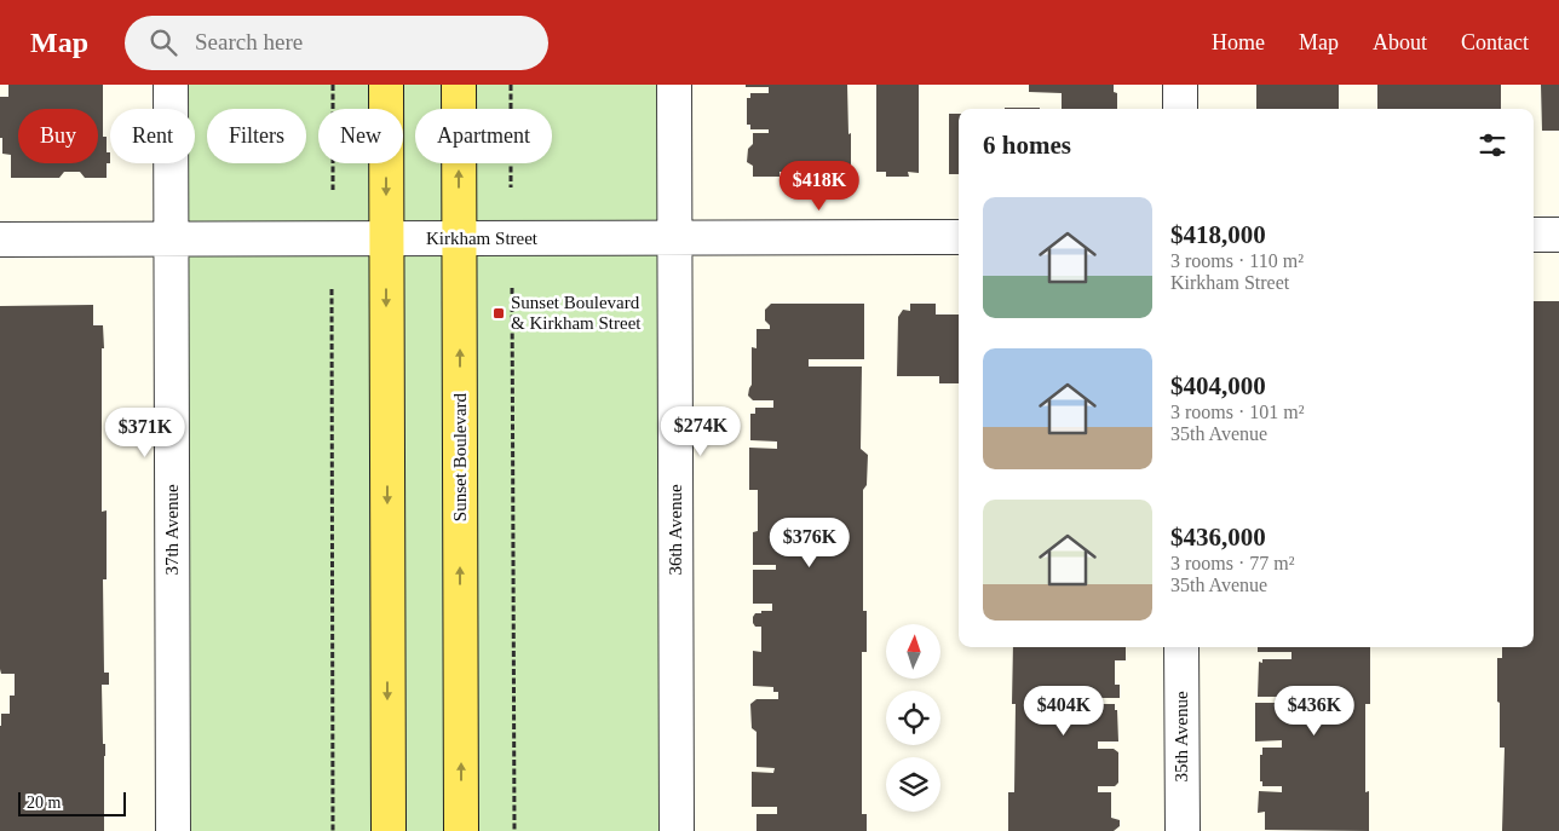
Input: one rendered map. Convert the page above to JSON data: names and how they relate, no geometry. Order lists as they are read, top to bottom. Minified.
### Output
{"streets":{"main road":["Sunset Boulevard"],"street":["Kirkham Street","37th Avenue","36th Avenue","35th Avenue"]},"crossings":[["Kirkham Street","Sunset Boulevard"],["Kirkham Street","37th Avenue"],["Kirkham Street","36th Avenue"]],"places":{"transit":["Sunset Boulevard & Kirkham Street"]},"scale_bar":"20 m","north":"top","page":{"header":"Map","search":"Search here","nav":["Home","Map","About","Contact"],"chip":["Buy","Rent","Filters","New","Apartment"],"heading":"6 homes","price":["$418K","$274K","$371K","$376K","$404K","$436K"],"list":[{"name":"$418,000","note":"3 rooms · 110 m² · Kirkham Street"},{"name":"$404,000","note":"3 rooms · 101 m² · 35th Avenue"},{"name":"$436,000","note":"3 rooms · 77 m² · 35th Avenue"}],"scale":"20 m"}}
